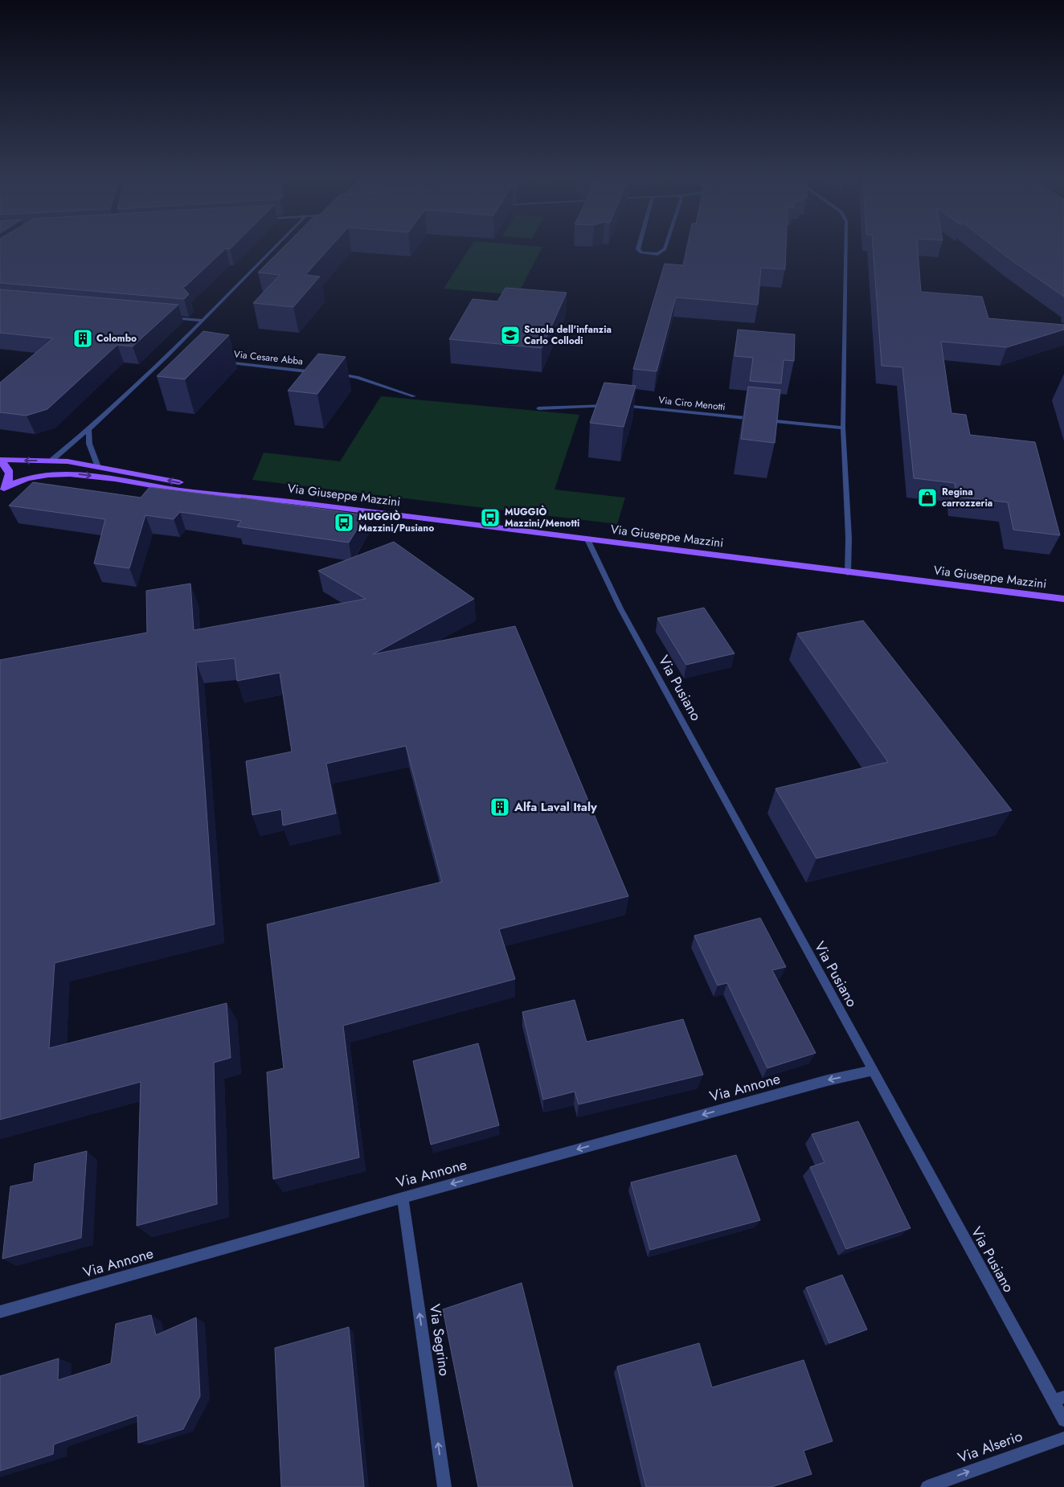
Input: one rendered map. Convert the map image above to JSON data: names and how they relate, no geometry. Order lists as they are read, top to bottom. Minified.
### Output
{"streets":{"main road":["Via Giuseppe Mazzini"],"street":["Via Cesare Abba","Via Ciro Menotti","Via Pusiano","Via Annone","Via Segrino","Via Alserio"]},"crossings":[["Via Giuseppe Mazzini","Via Pusiano"],["Via Pusiano","Via Annone"],["Via Annone","Via Segrino"]],"one_way":["Via Annone","Via Segrino","Via Alserio"],"places":{"school or university":["Scuola dell'infanzia Carlo Collodi"],"building":["Colombo","Alfa Laval Italy"],"shop":["Regina carrozzeria"],"bus stop":["MUGGIÒ Mazzini/Menotti","MUGGIÒ Mazzini/Pusiano"]}}
